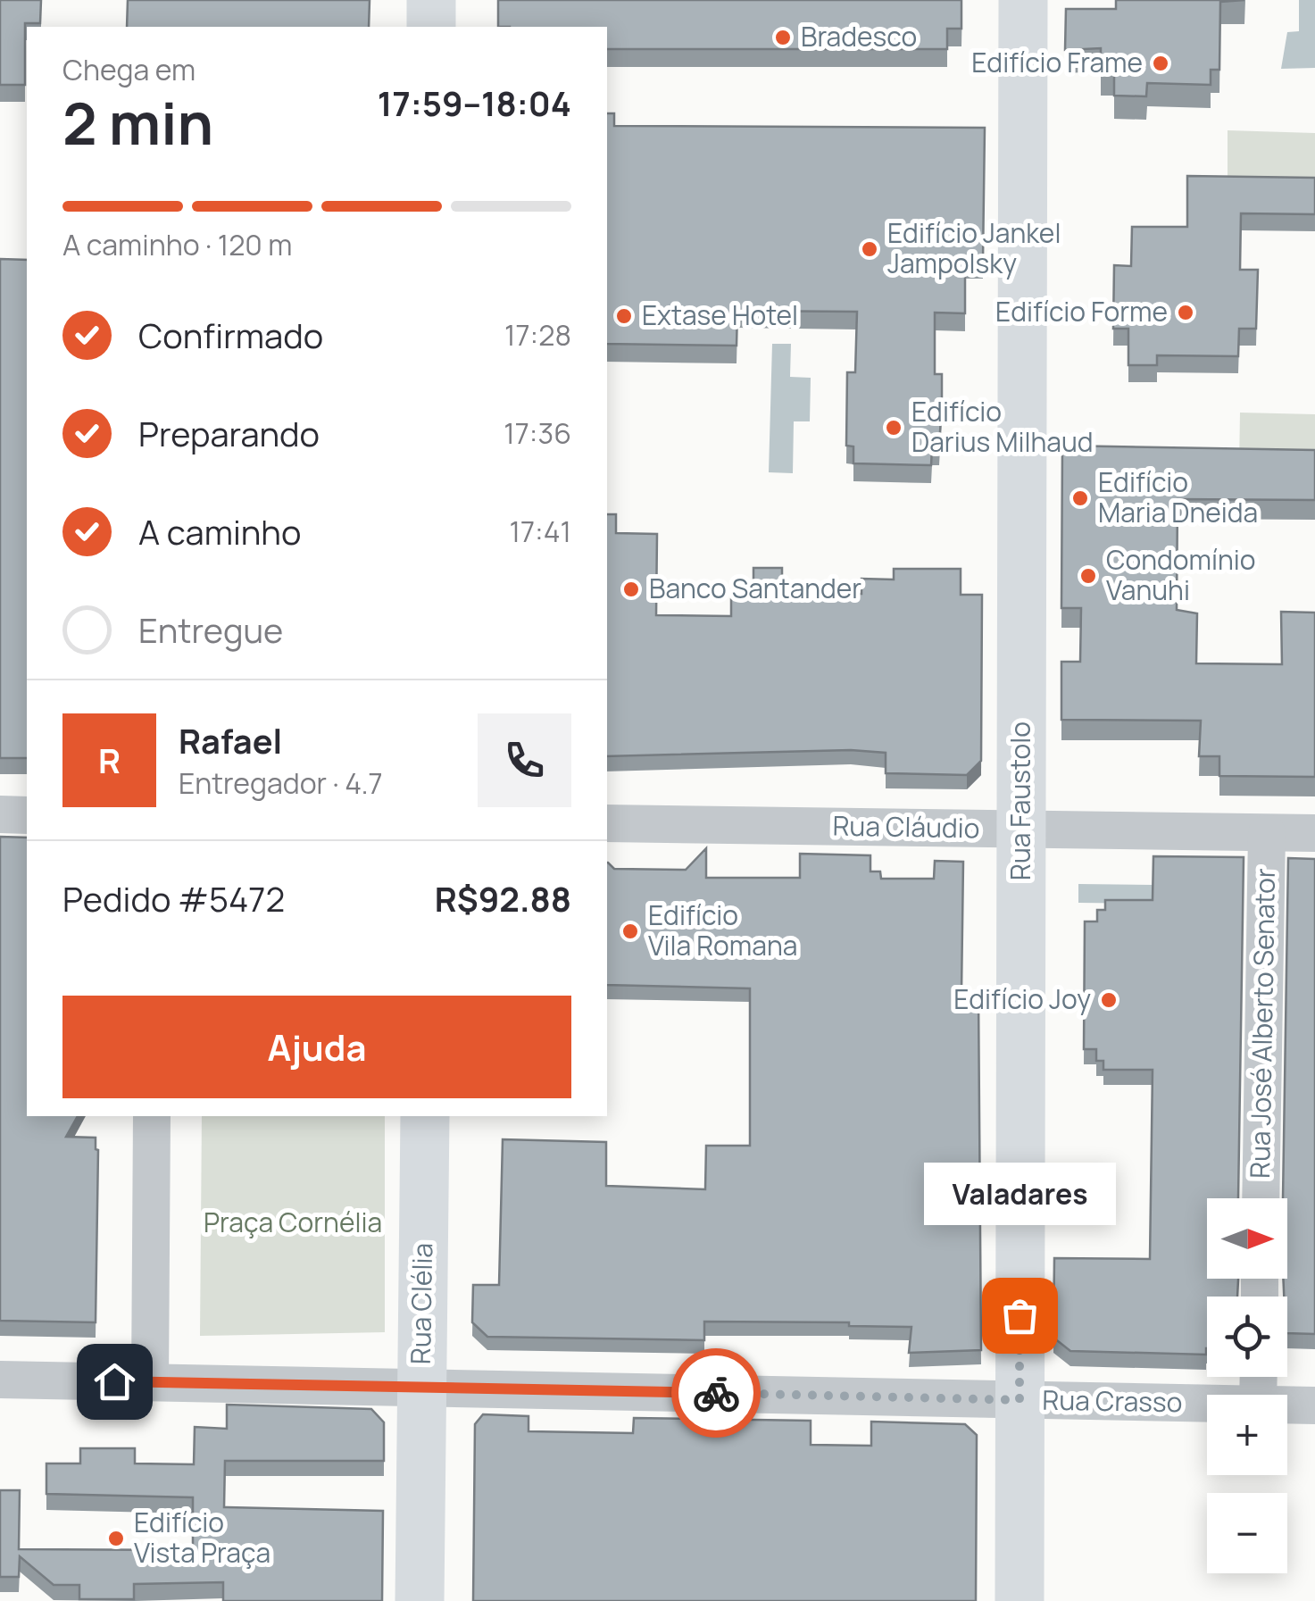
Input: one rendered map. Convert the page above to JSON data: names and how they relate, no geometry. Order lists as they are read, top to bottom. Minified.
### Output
{"streets":{"street":["Rua Faustolo","Rua Cláudio","Rua José Alberto Senator","Rua Clélia","Rua Crasso"]},"crossings":[["Rua Faustolo","Rua Cláudio"],["Rua Faustolo","Rua Crasso"],["Rua Cláudio","Rua José Alberto Senator"],["Rua Clélia","Rua Crasso"]],"parks":["Praça Cornélia"],"places":["Bradesco","Edifício Frame","Edifício Jankel Jampolsky","Edifício Forme","Extase Hotel","Edifício Darius Milhaud","Edifício Maria Dneida","Condomínio Vanuhi","Banco Santander","Edifício Vila Romana","Edifício Joy","Valadares","Edifício Vista Praça"],"north":"right","page":{"heading":["2 min","Chega em","17:59–18:04"],"panel":["Rafael","Entregador · 4.7","Pedido #5472","R$92.88"],"bar":"A caminho · 120 m","list":[["Confirmado","17:28"],["Preparando","17:36"],["A caminho","17:41"],"Entregue"],"round":"R","buttons":"Ajuda","bubble":"Valadares","map_buttons":["+","−"]}}
